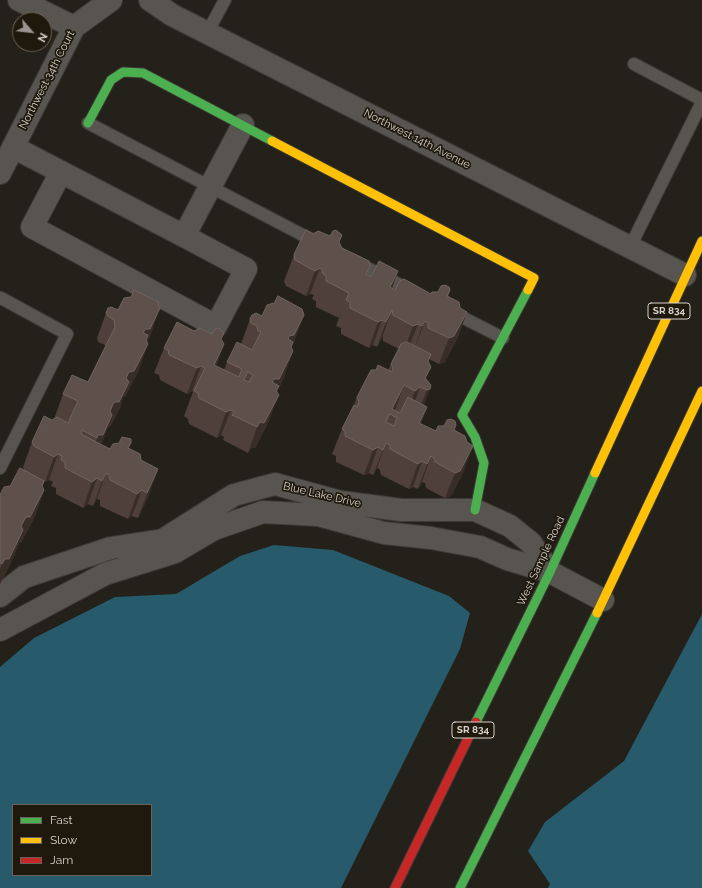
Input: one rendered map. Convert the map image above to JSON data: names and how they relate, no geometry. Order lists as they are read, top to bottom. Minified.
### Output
{"streets":{"main road":["SR 834","West Sample Road"],"street":["Northwest 34th Court","Northwest 14th Avenue","Blue Lake Drive"]},"crossings":[["Northwest 14th Avenue","West Sample Road"],["Blue Lake Drive","West Sample Road"]],"legend":["Fast","Slow","Jam"],"north":"bottom right"}
